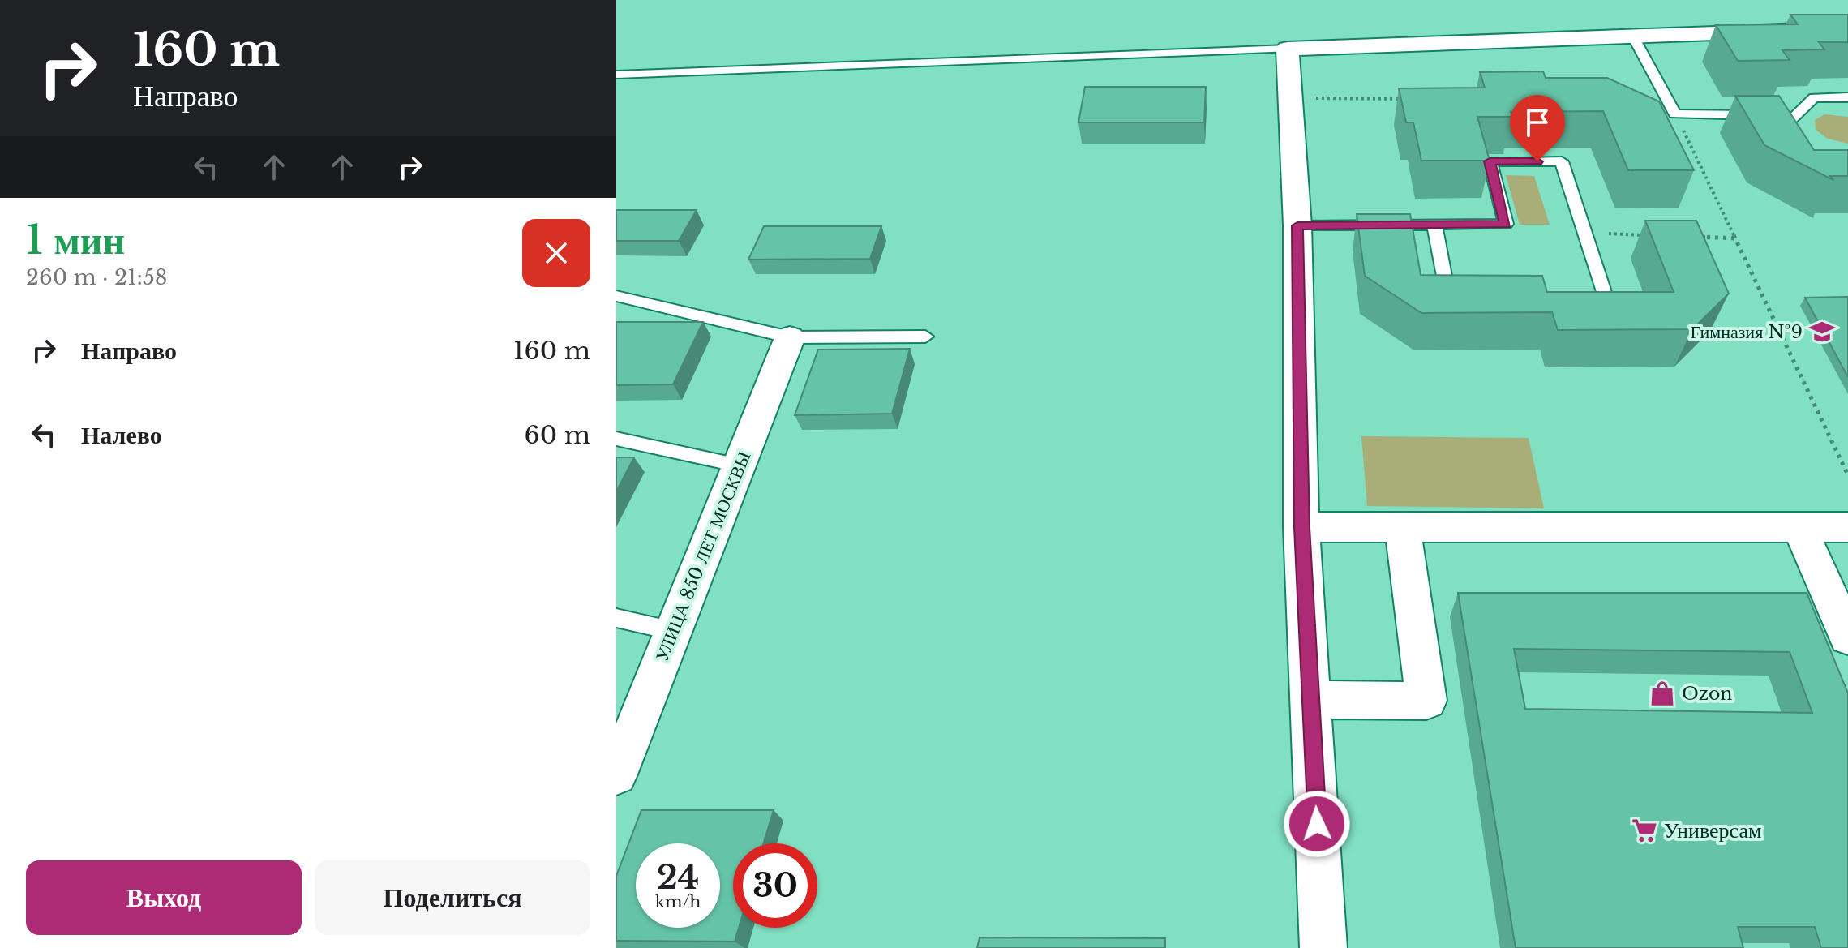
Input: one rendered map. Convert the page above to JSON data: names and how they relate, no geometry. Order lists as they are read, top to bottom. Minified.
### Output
{"streets":{"street":["УЛИЦА 850 ЛЕТ МОСКВЫ"]},"places":{"school or university":["Гимназия №9"],"shop":["Ozon"],"supermarket":["Универсам"]},"page":{"turn":["160 m","Направо"],"heading":["1 мин","260 m · 21:58"],"list":[{"name":"Направо","value":"160 m"},{"name":"Налево","value":"60 m"}],"speed":"24 km/h","limit":"30","buttons":["Выход","Поделиться"]}}
